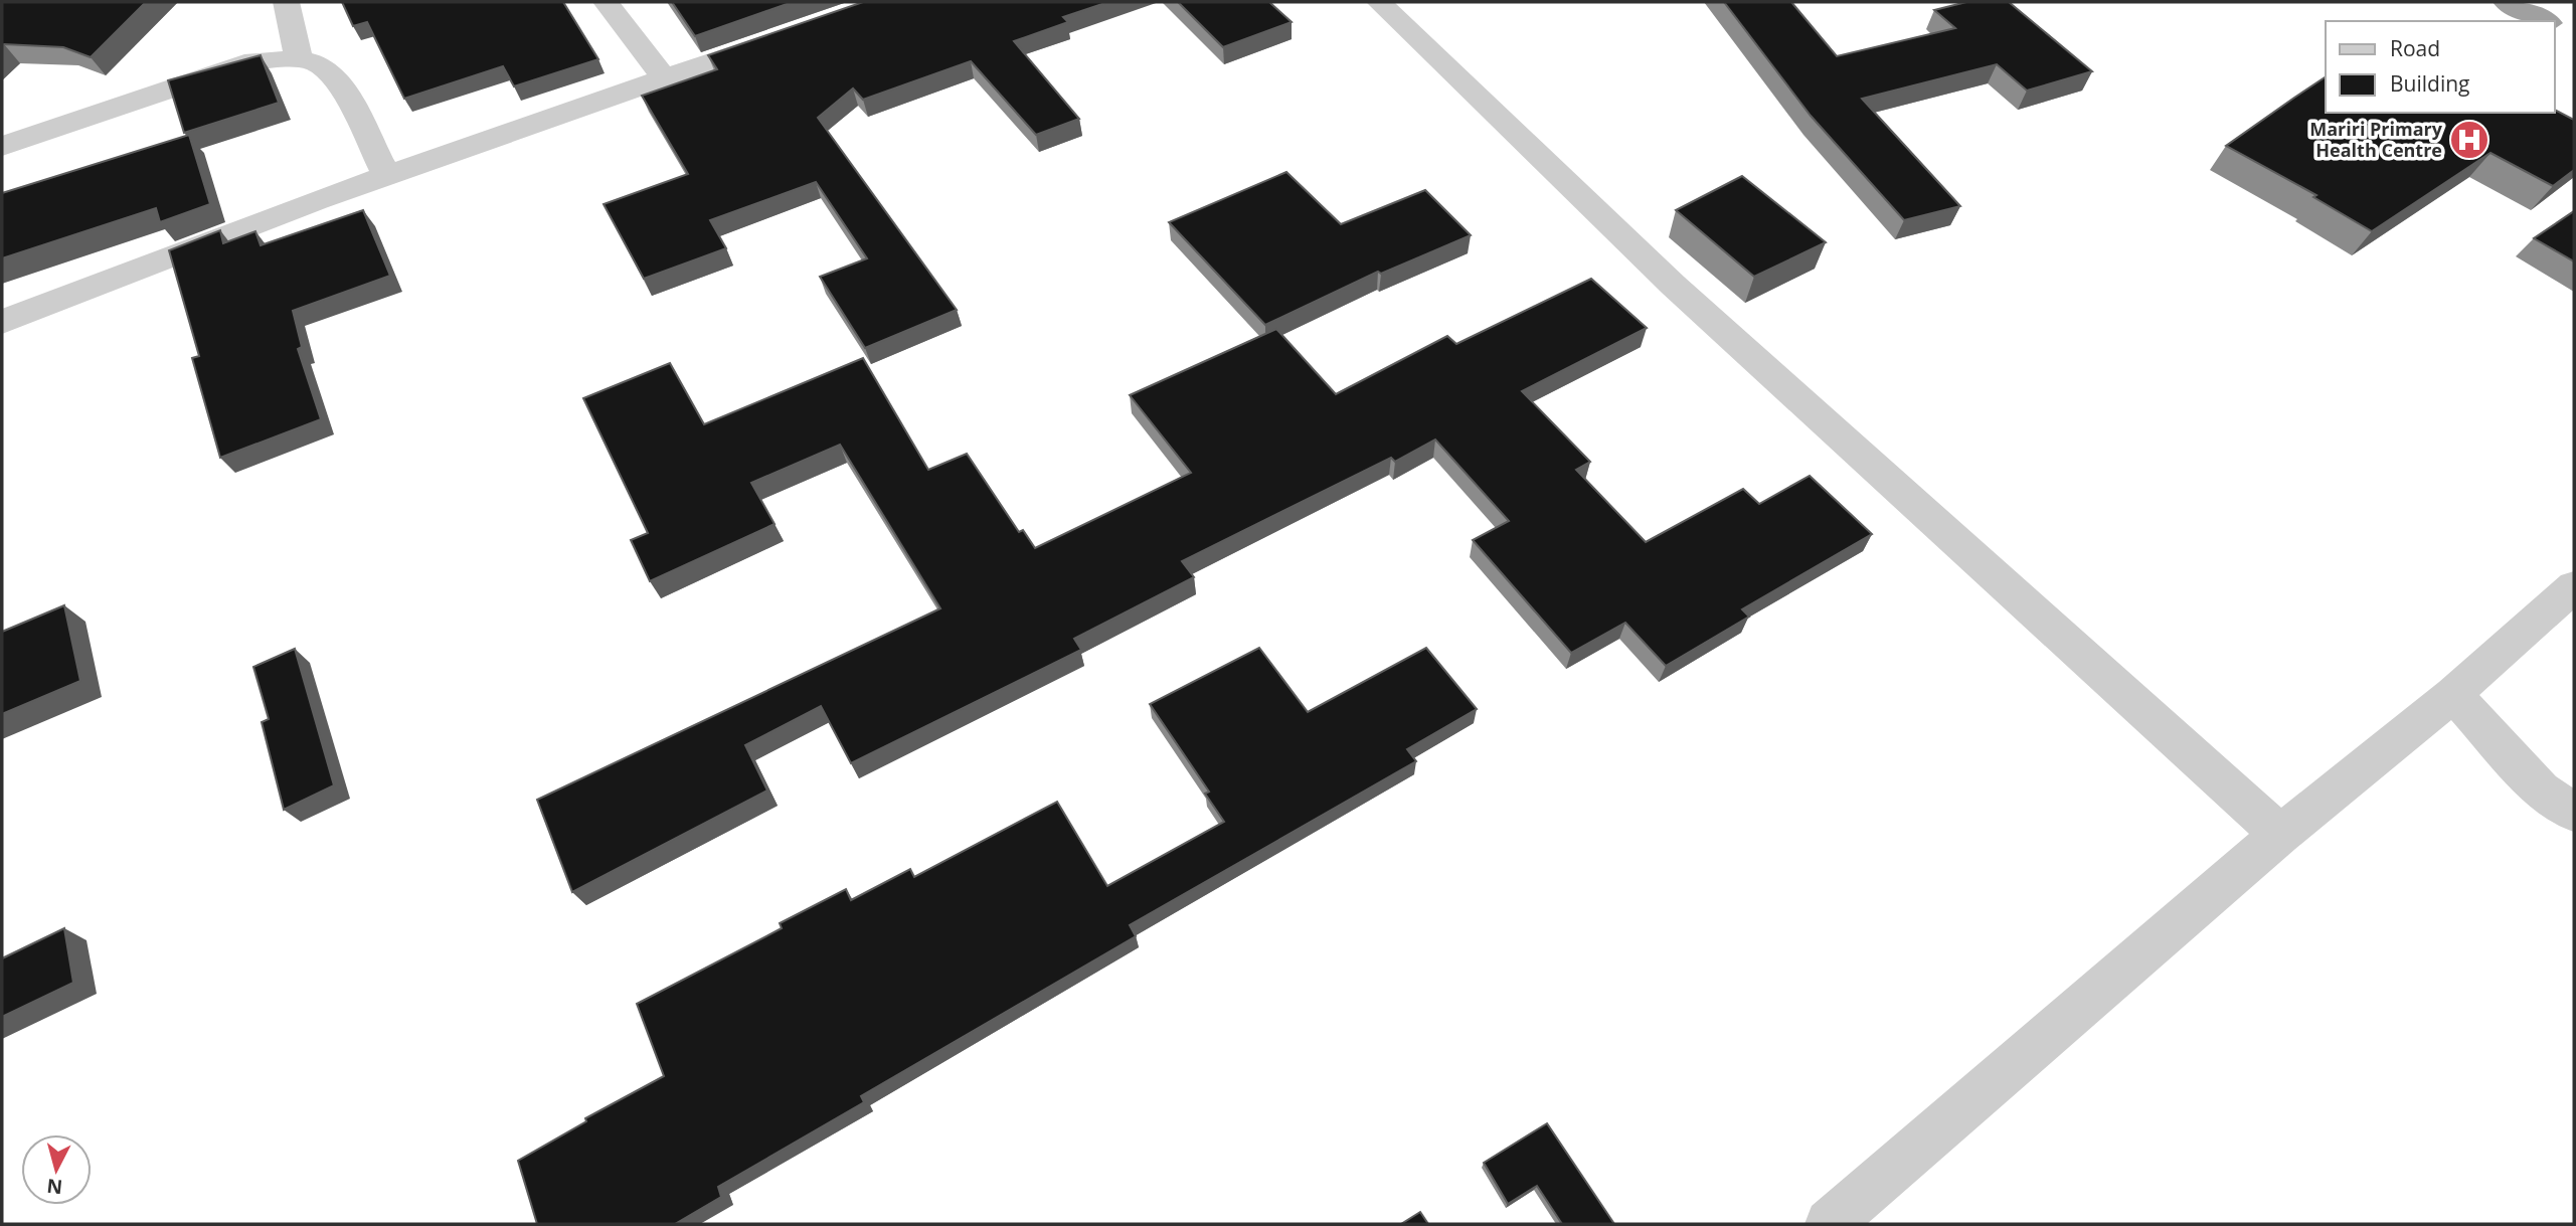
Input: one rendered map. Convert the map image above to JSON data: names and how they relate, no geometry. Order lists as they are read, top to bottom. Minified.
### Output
{"places":{"hospital":["Mariri Primary Health Centre"]},"legend":["Road","Building"],"north":"bottom"}
